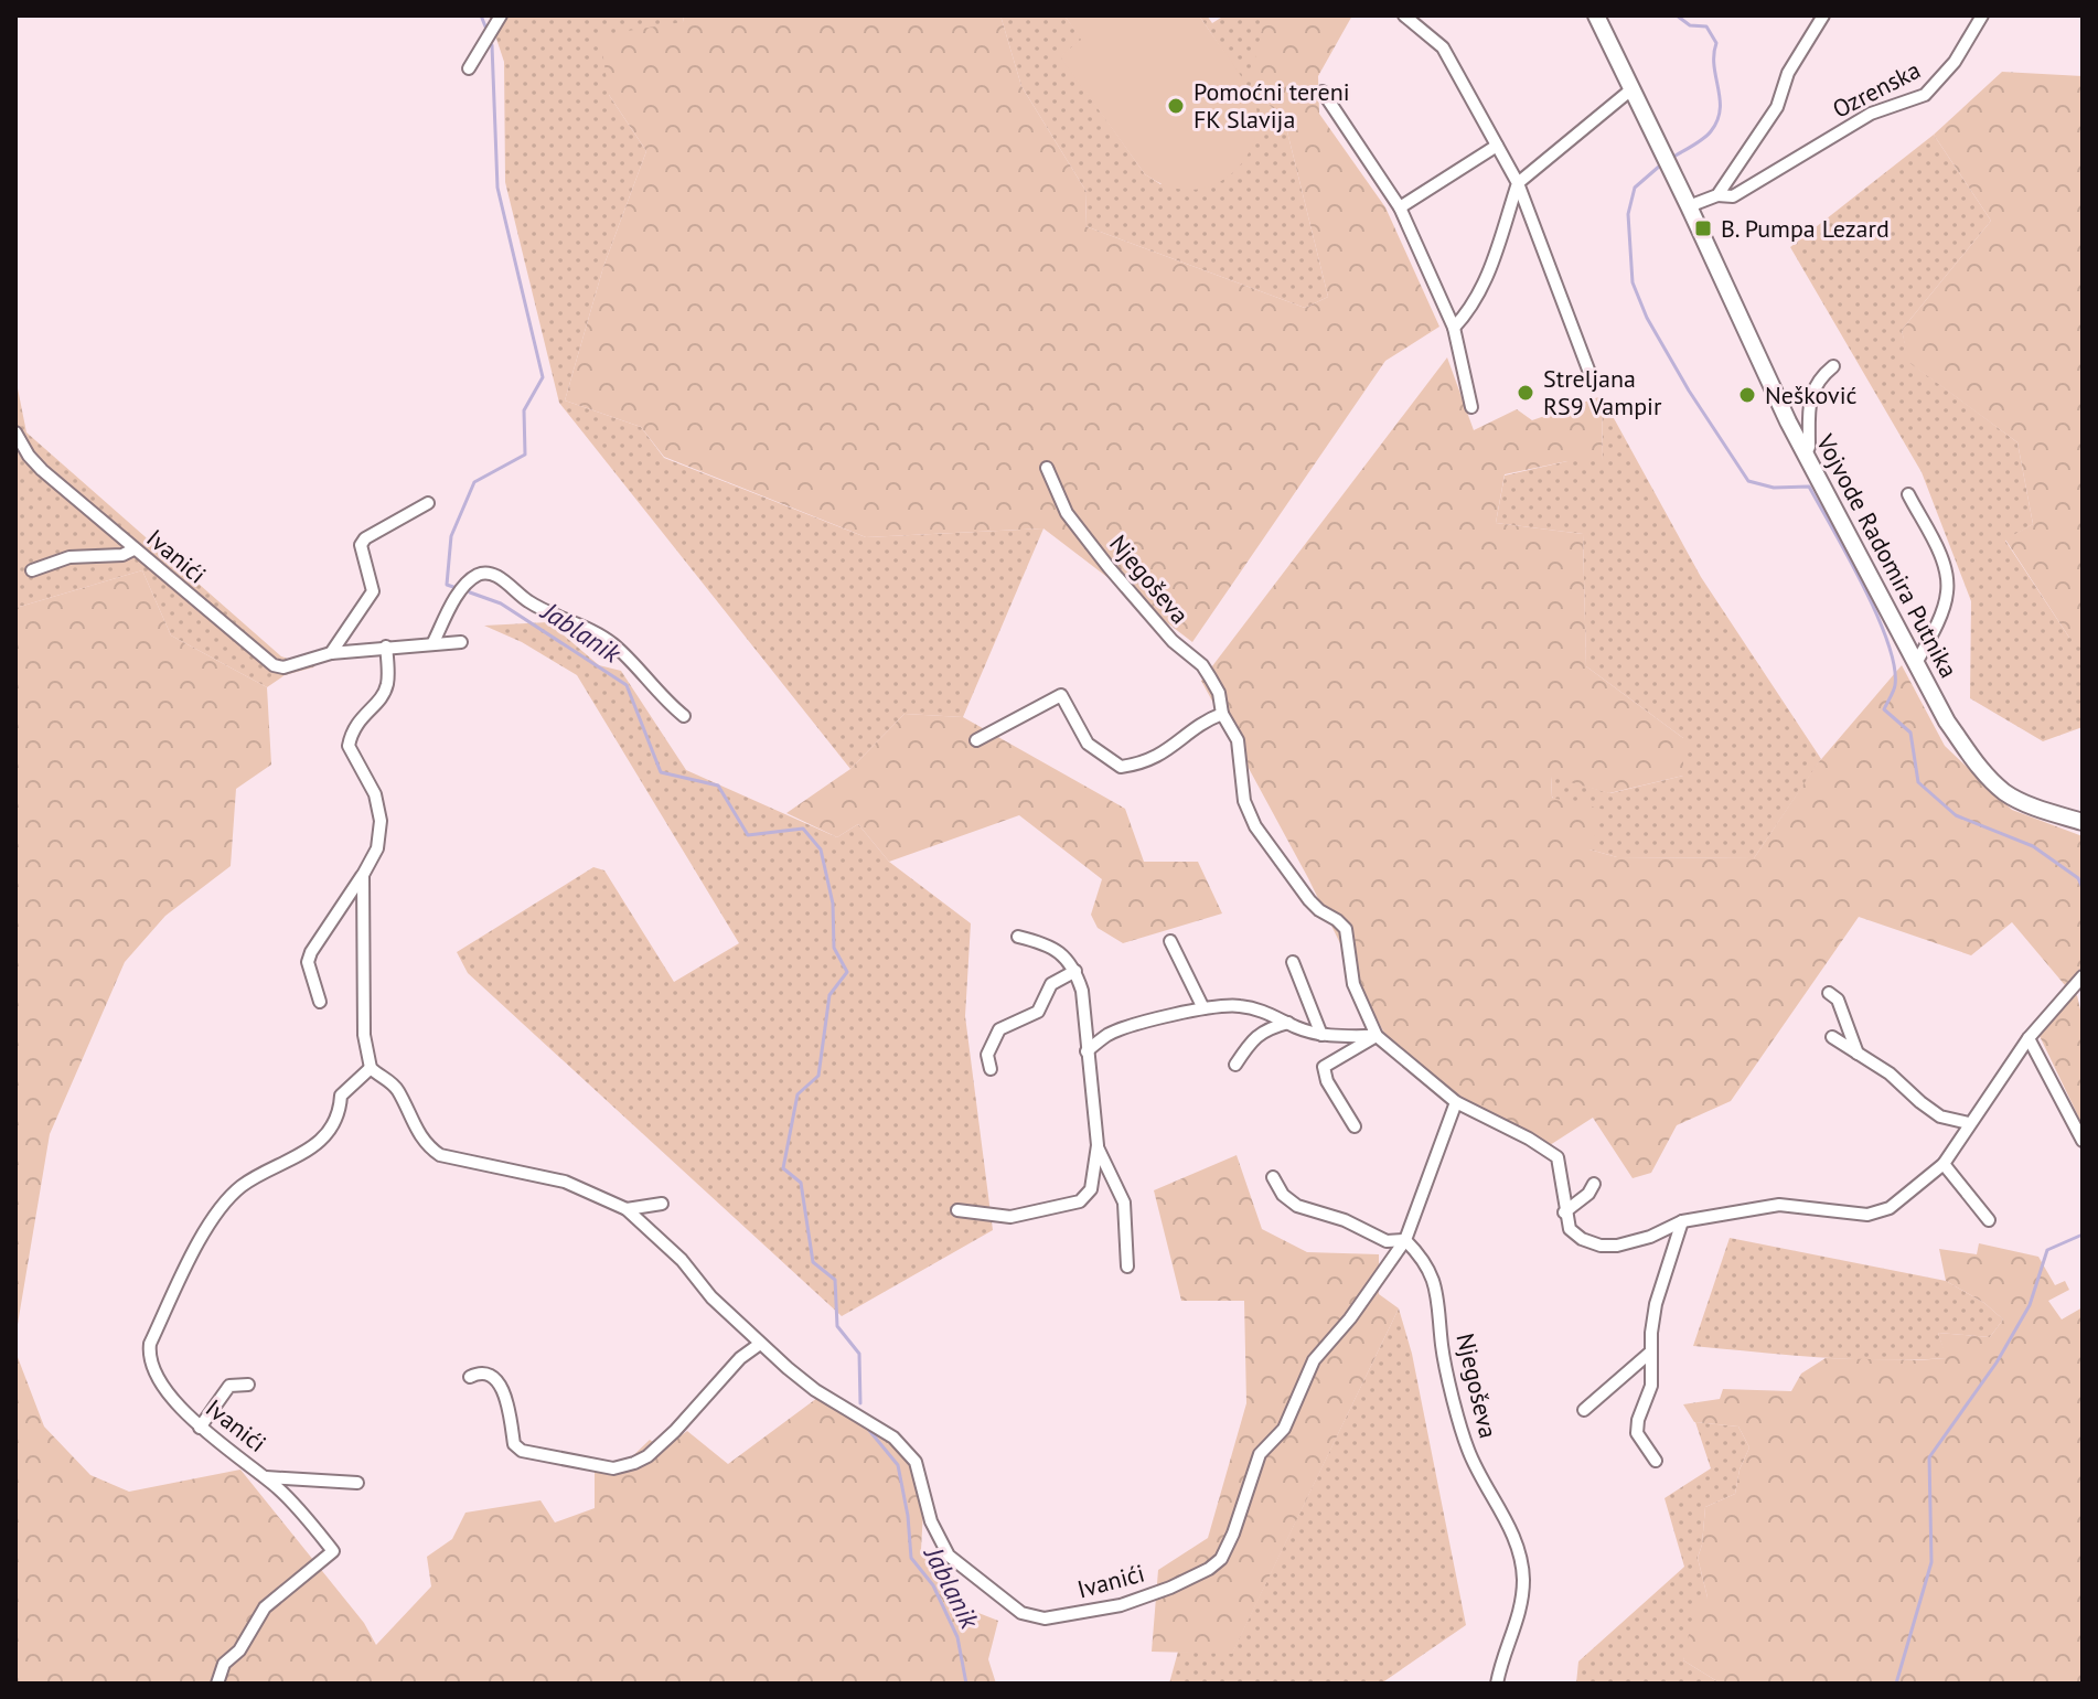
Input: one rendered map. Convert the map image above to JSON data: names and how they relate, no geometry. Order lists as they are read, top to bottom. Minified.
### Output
{"streets":{"main road":["Vojvode Radomira Putnika"],"street":["Ozrenska","Ivanići","Njegoševa"]},"crossings":[["Ivanići","Njegoševa"]],"water":["Jablanik"],"places":{"other":["Pomoćni tereni FK Slavija","Streljana RS9 Vampir","Nešković"],"transit":["B. Pumpa Lezard"]}}
